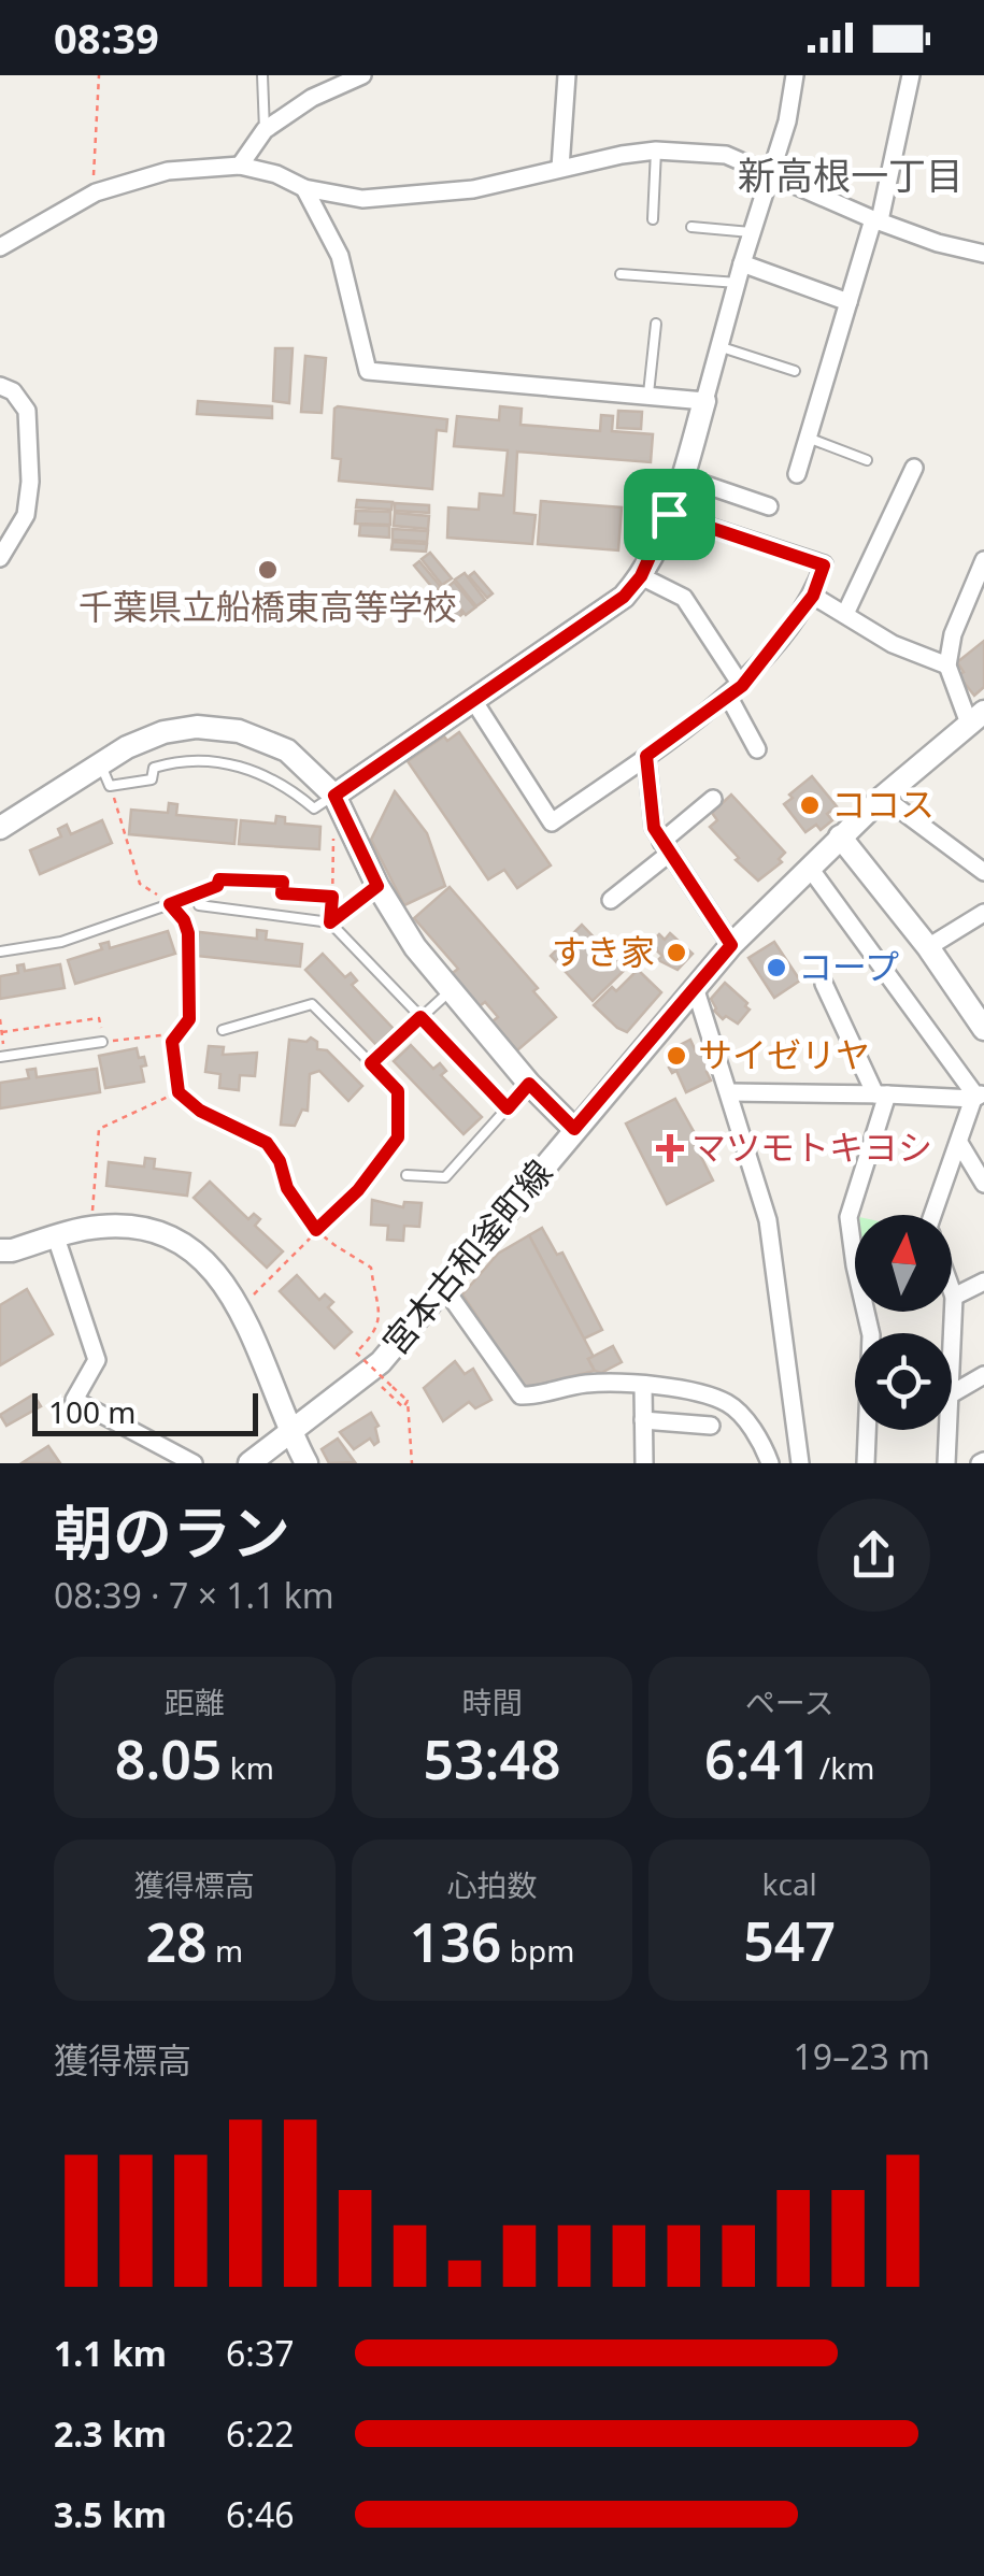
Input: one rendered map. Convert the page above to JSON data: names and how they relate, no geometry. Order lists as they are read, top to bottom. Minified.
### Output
{"streets":{"street":["宮本古和釜町線"]},"districts":["新高根一丁目"],"places":{"other":["千葉県立船橋東高等学校","ココス","すき家","コープ","サイゼリヤ"],"health":["マツモトキヨシ"]},"scale_bar":"100 m","north":"top","page":{"status":"08:39","scale":"100 m","heading":["朝のラン","08:39 · 7 × 1.1 km"],"stats":[["距離","8.05 km"],["時間","53:48"],["ペース","6:41 /km"],["獲得標高","28 m"],["心拍数","136 bpm"],["kcal","547"]],"chart":["獲得標高","19–23 m"],"list":[{"name":"1.1 km","note":"6:37"},{"name":"2.3 km","note":"6:22"},{"name":"3.5 km","note":"6:46"}]}}
